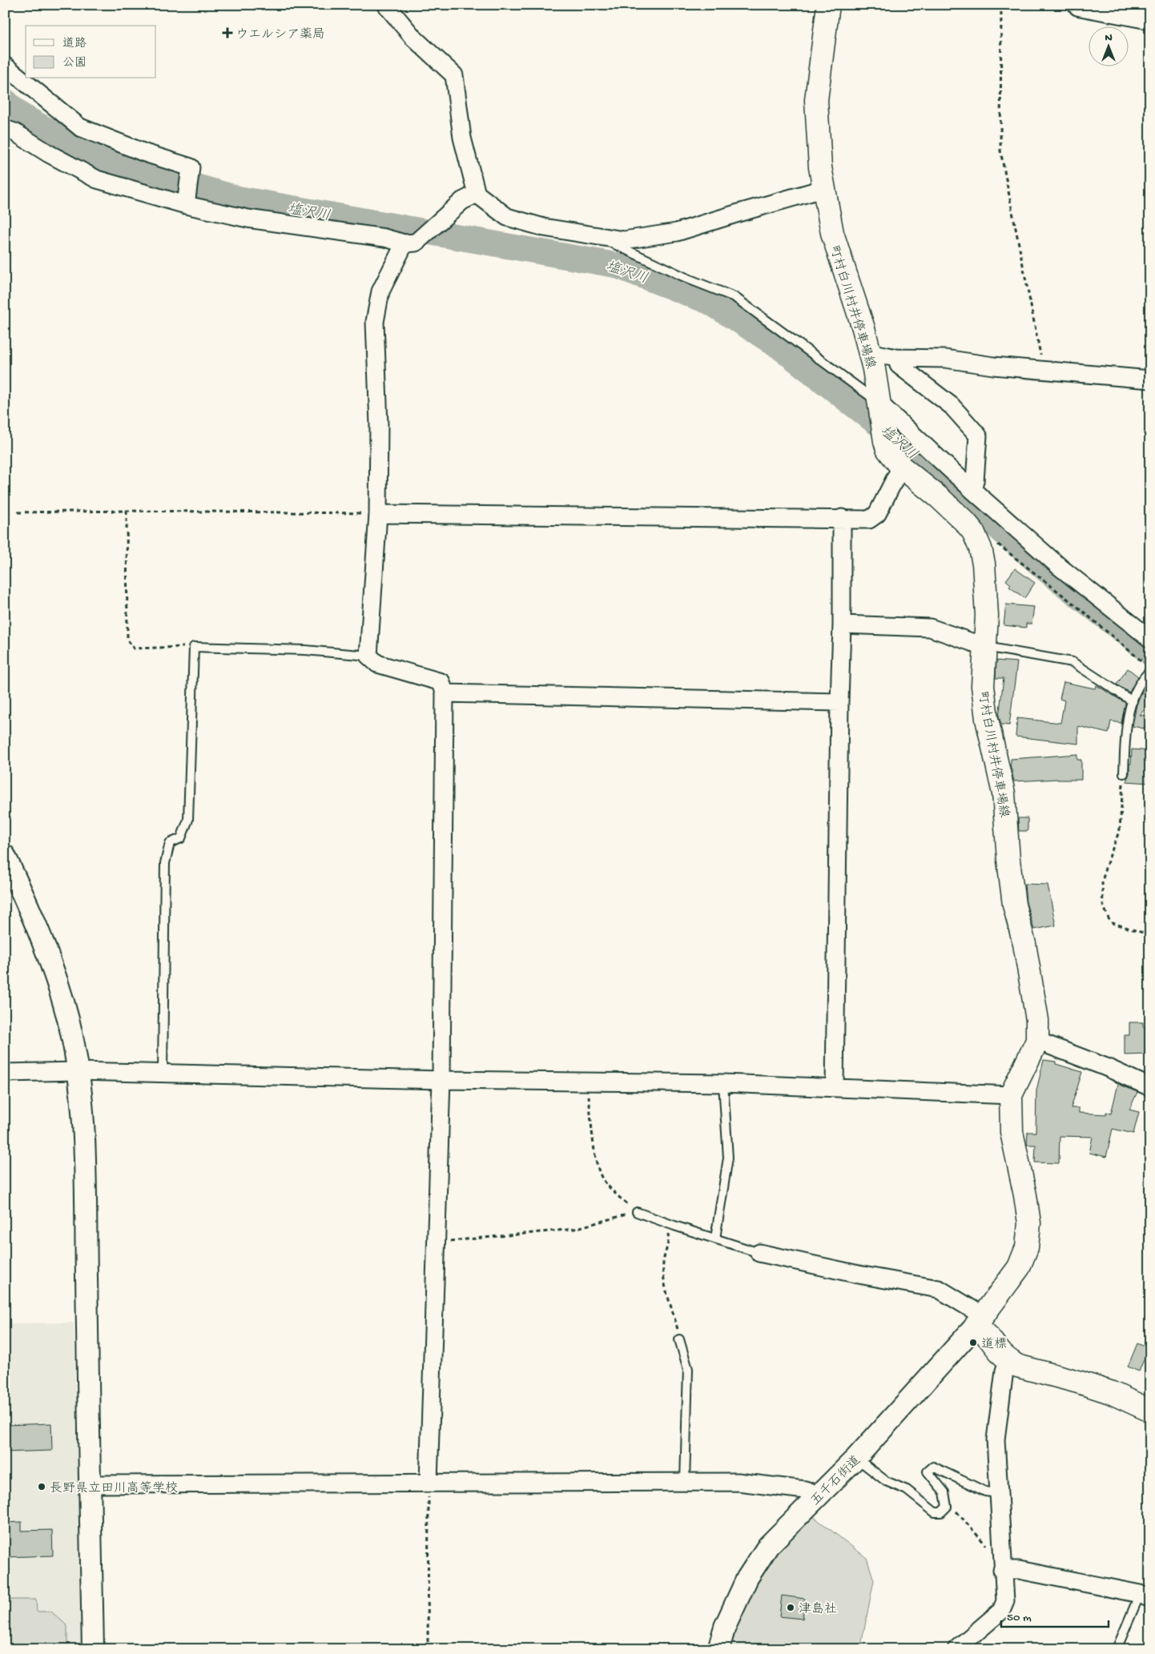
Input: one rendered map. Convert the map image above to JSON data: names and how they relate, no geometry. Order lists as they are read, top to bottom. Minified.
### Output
{"streets":{"main road":["町村白川村井停車場線"],"street":["五千石街道"]},"crossings":[["町村白川村井停車場線","五千石街道"]],"water":["塩沢川"],"places":{"health":["ウエルシア薬局"],"other":["道標","長野県立田川高等学校","津島社"]},"legend":["道路","公園"],"scale_bar":"50 m","north":"top"}
